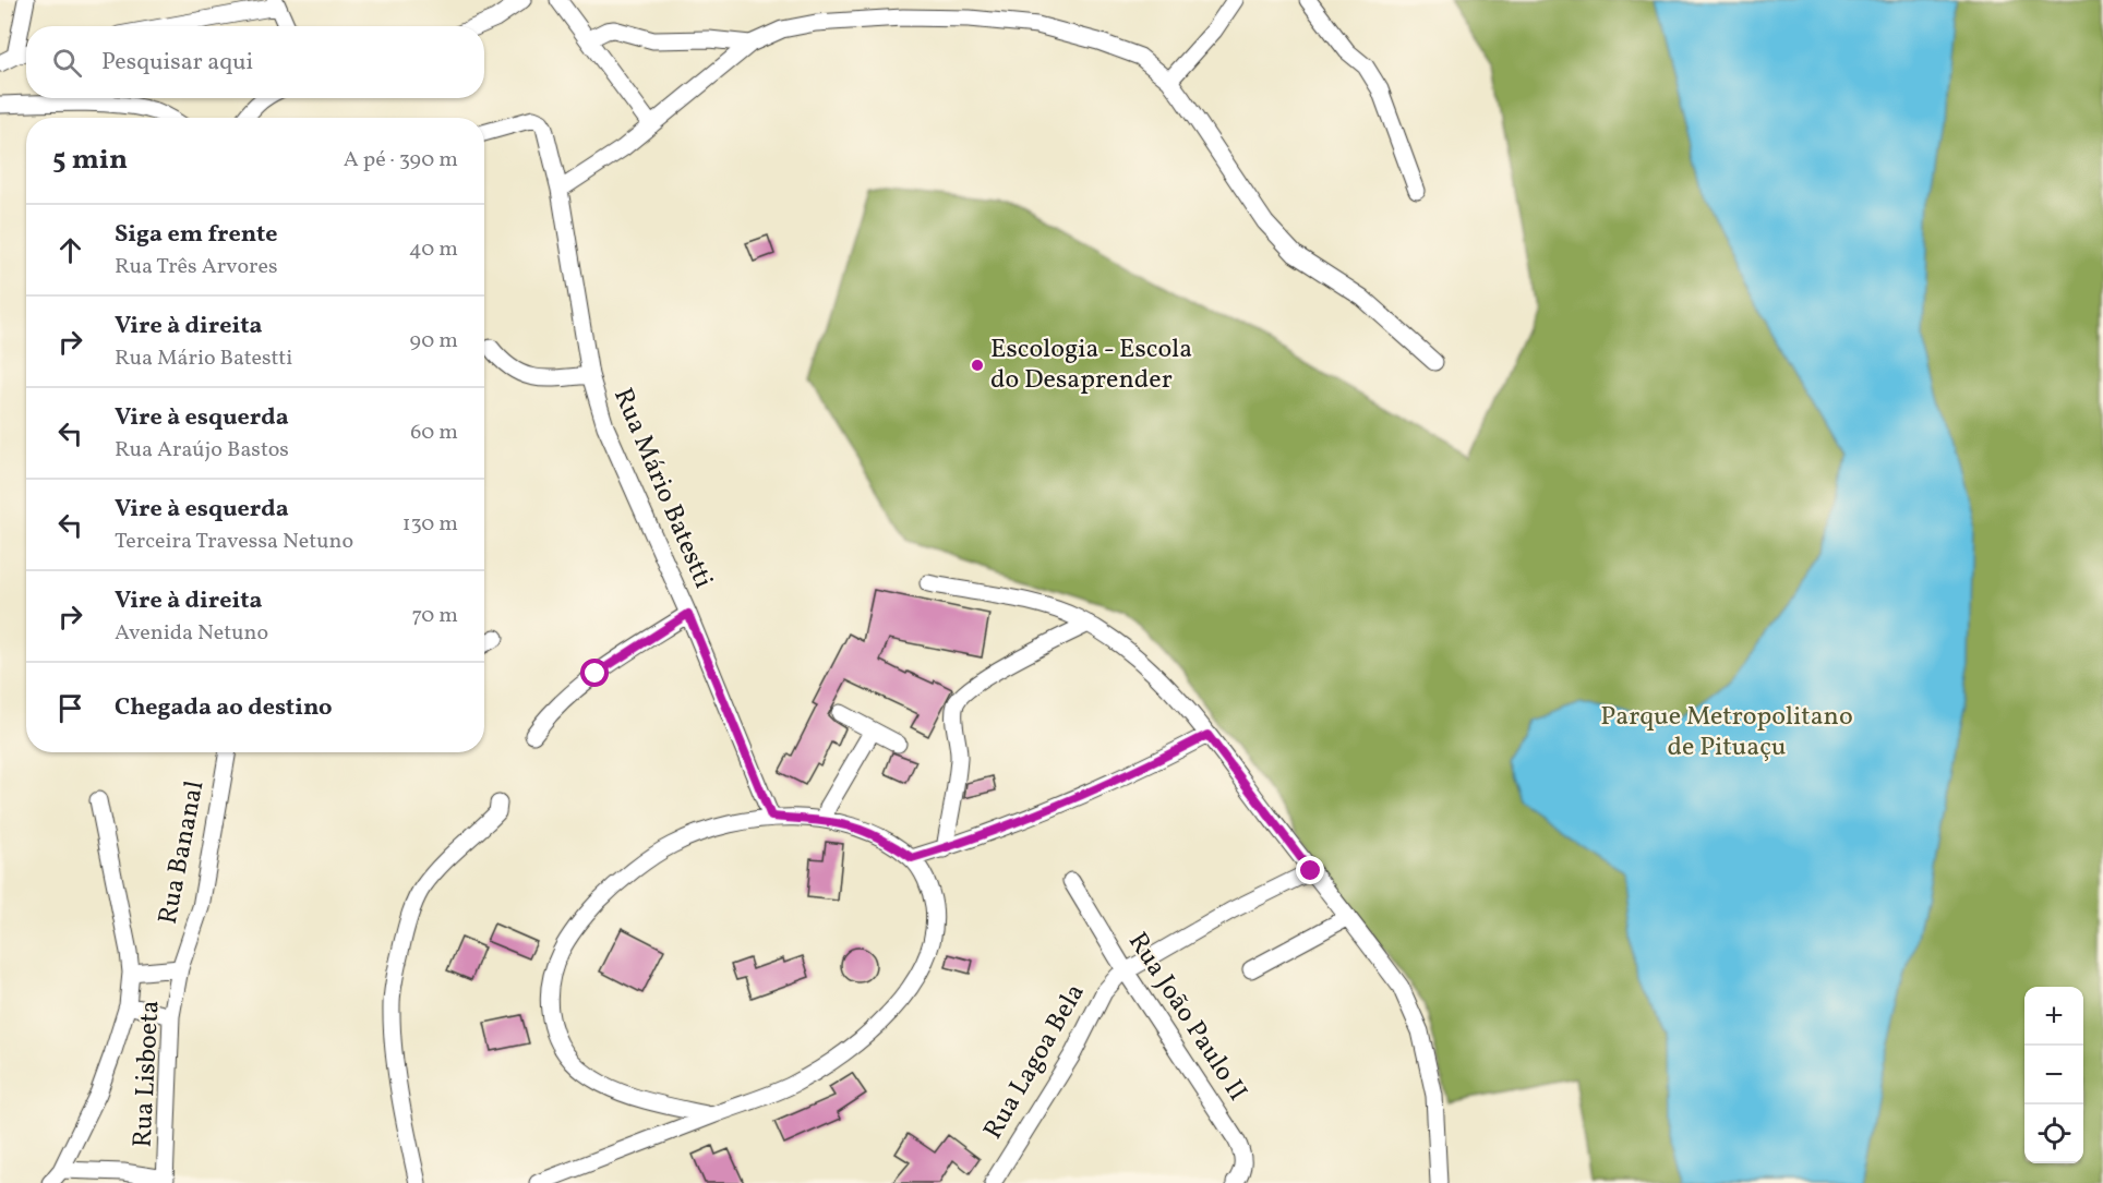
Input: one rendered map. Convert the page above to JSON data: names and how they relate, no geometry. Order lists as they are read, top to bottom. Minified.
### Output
{"streets":{"street":["Rua Mário Batestti","Rua Bananal","Rua João Paulo II","Rua Lagoa Bela","Rua Lisboeta"]},"crossings":[["Rua Bananal","Rua Lisboeta"],["Rua João Paulo II","Rua Lagoa Bela"]],"parks":["Parque Metropolitano de Pituaçu"],"places":["Escologia - Escola do Desaprender"],"page":{"search":"Pesquisar aqui","heading":["5 min","A pé · 390 m"],"list":[["Siga em frente","Rua Três Arvores","40 m"],["Vire à direita","Rua Mário Batestti","90 m"],["Vire à esquerda","Rua Araújo Bastos","60 m"],["Vire à esquerda","Terceira Travessa Netuno","130 m"],["Vire à direita","Avenida Netuno","70 m"],"Chegada ao destino"],"map_buttons":["+","−"]}}
